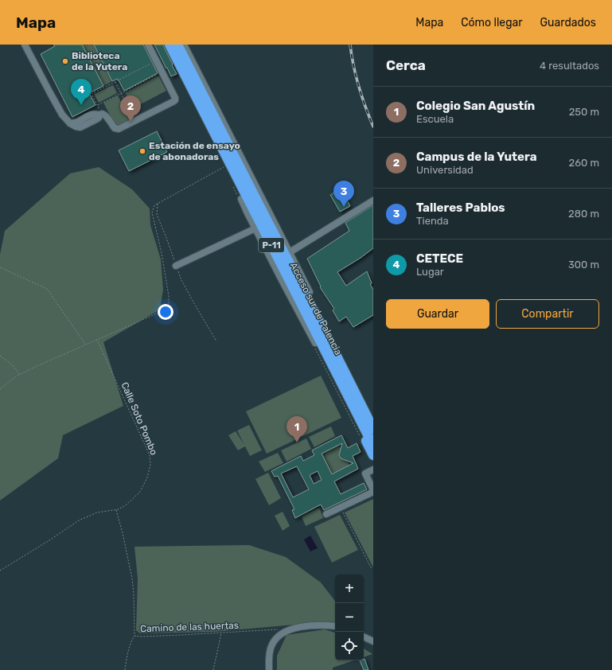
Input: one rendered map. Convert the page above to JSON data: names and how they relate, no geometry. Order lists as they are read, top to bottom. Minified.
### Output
{"streets":{"highway":["P-11","Acceso sur de Palencia"],"path":["Calle Soto Pombo","Camino de las huertas"]},"crossings":[["Calle Soto Pombo","Camino de las huertas"]],"places":["Biblioteca de la Yutera","Estación de ensayo de abonadoras"],"page":{"header":"Mapa","nav":["Mapa","Cómo llegar","Guardados"],"heading":["Cerca","4 resultados"],"pins":["4","2","3","1"],"list":[{"mark":"1","name":"Colegio San Agustín","note":"Escuela","value":"250 m"},{"mark":"2","name":"Campus de la Yutera","note":"Universidad","value":"260 m"},{"mark":"3","name":"Talleres Pablos","note":"Tienda","value":"280 m"},{"mark":"4","name":"CETECE","note":"Lugar","value":"300 m"}],"buttons":["Guardar","Compartir"],"map_buttons":["+","−"]}}
